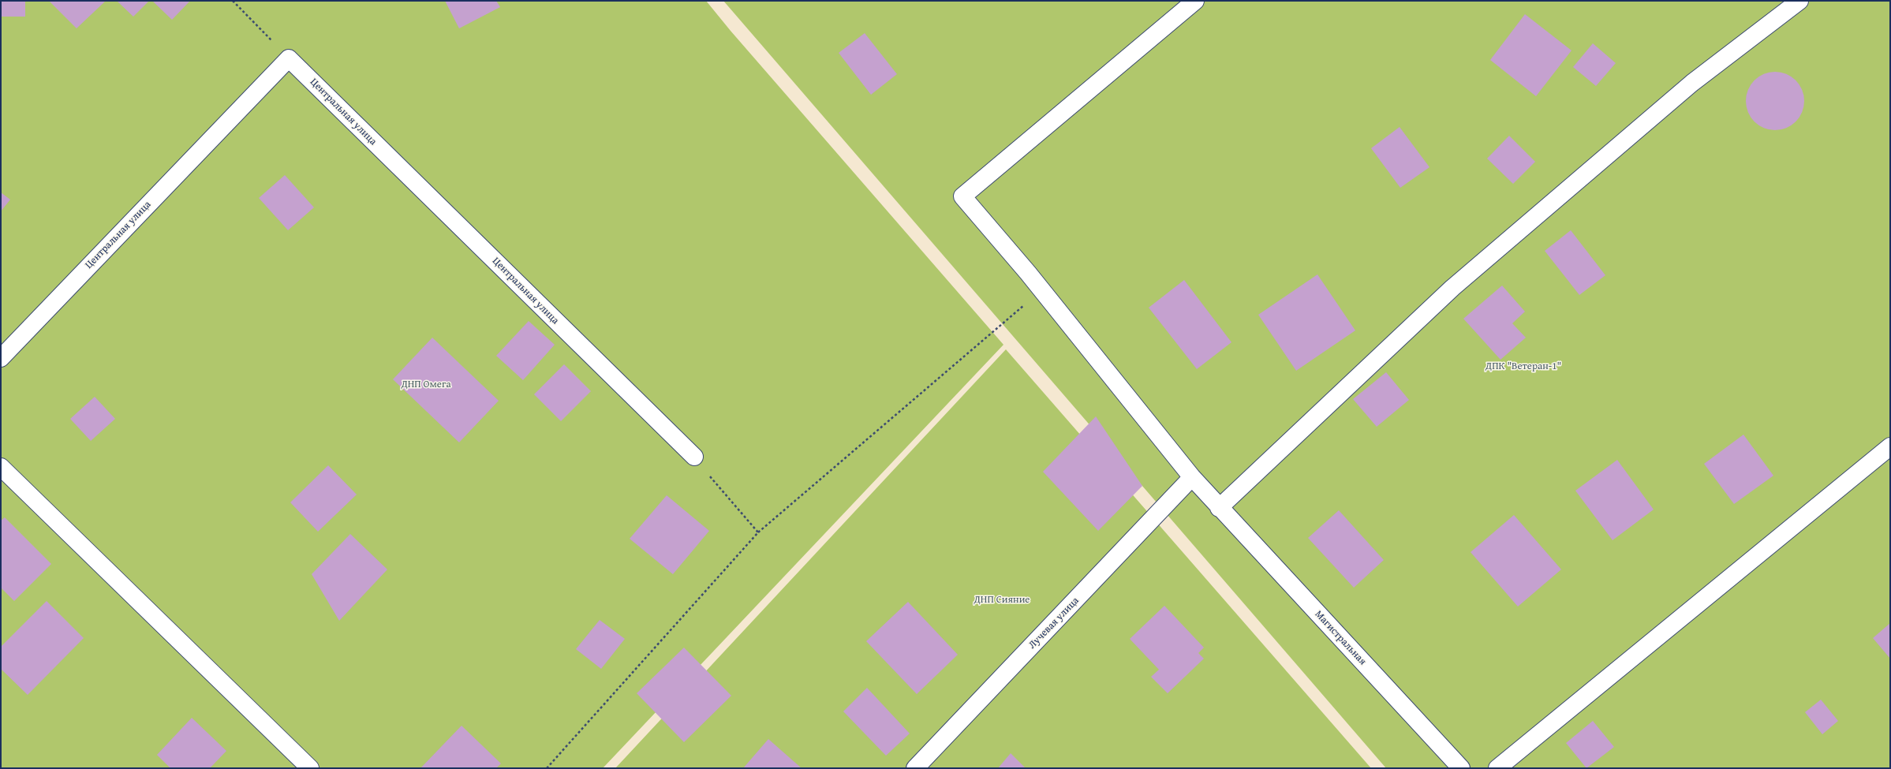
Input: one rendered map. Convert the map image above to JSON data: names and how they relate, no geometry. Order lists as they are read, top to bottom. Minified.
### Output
{"streets":{"street":["Центральная улица","Лучевая улица","Магистральная"]},"crossings":[["Лучевая улица","Магистральная"]],"parks":["ДПК \"Ветеран-1\"","ДНП Омега","ДНП Сияние"]}
